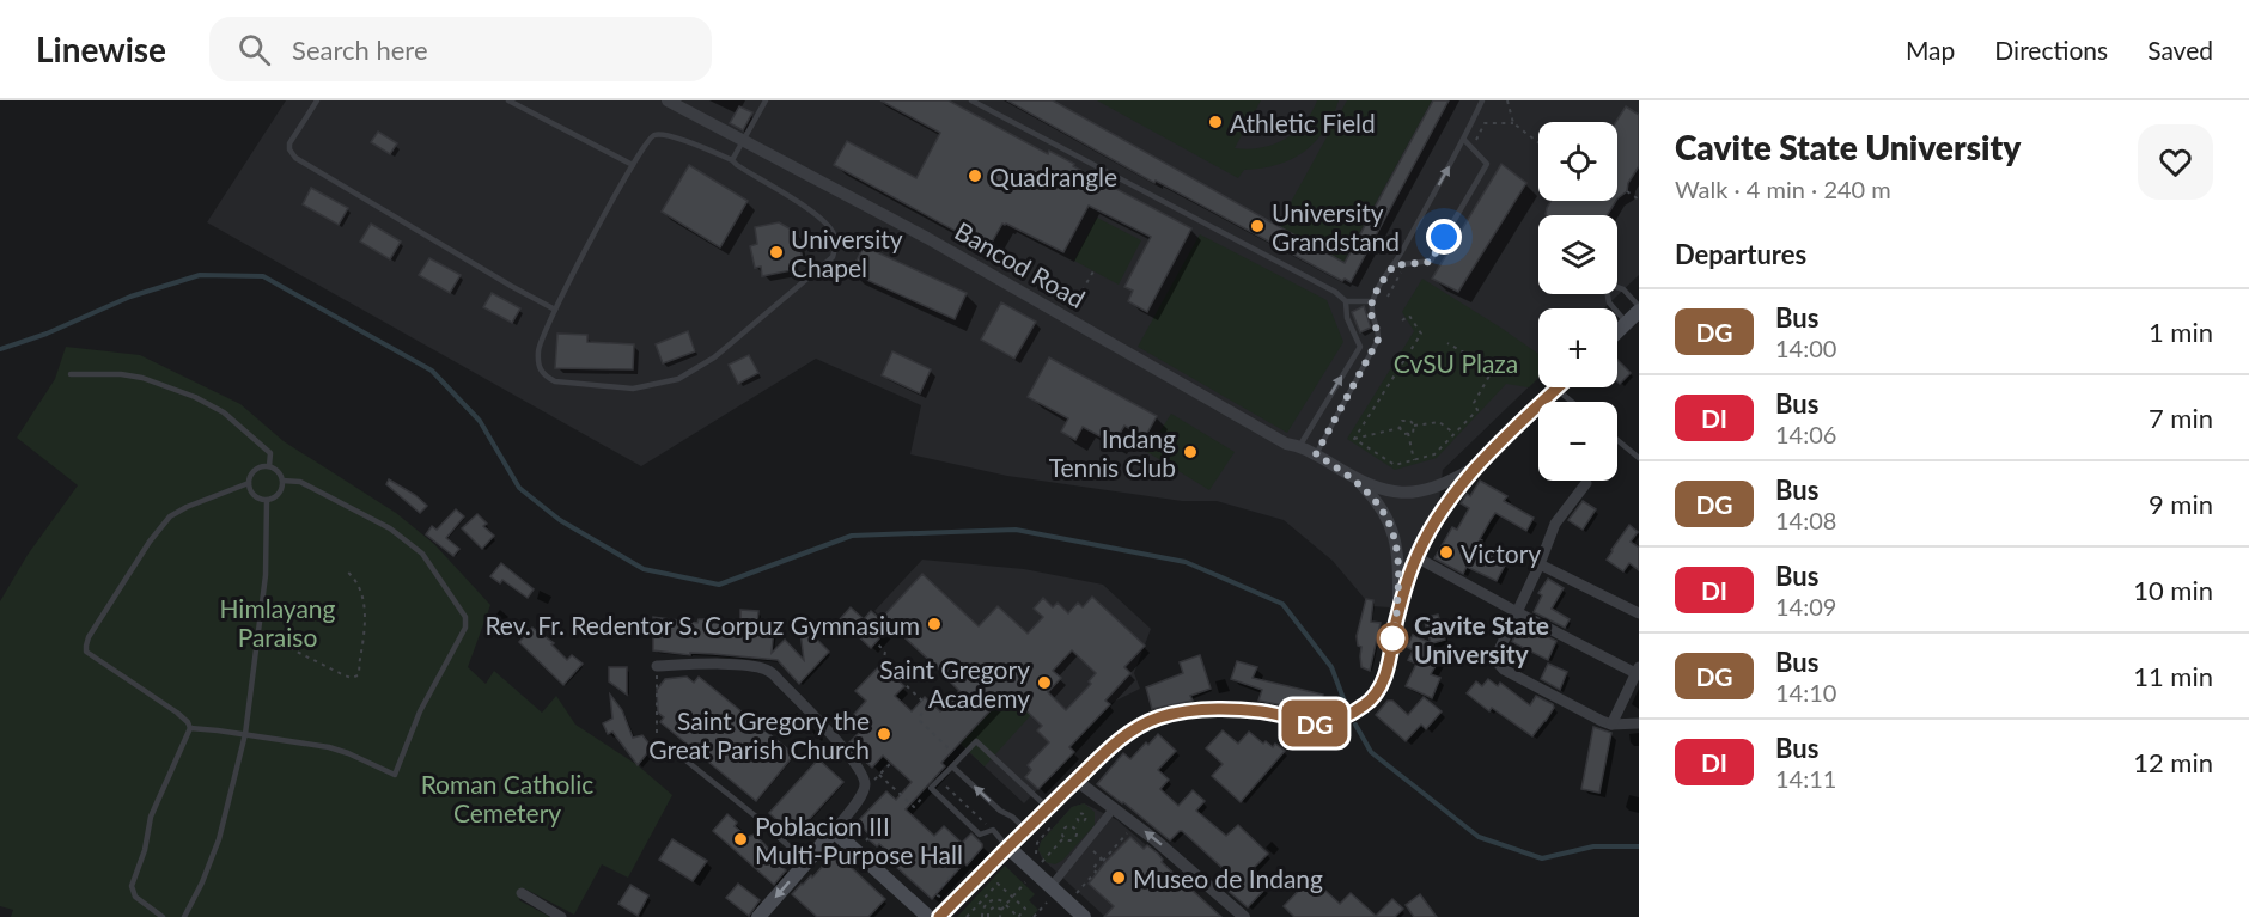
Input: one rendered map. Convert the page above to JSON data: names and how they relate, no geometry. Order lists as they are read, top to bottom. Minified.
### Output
{"streets":{"street":["Bancod Road"]},"parks":["CvSU Plaza","Himlayang Paraiso","Roman Catholic Cemetery"],"places":["Athletic Field","Quadrangle","University Grandstand","University Chapel","Indang Tennis Club","Victory","Rev. Fr. Redentor S. Corpuz Gymnasium","Cavite State University","Saint Gregory Academy","Saint Gregory the Great Parish Church","Poblacion III Multi-Purpose Hall","Museo de Indang"],"lines":["bus line DG"],"page":{"header":"Linewise","search":"Search here","nav":["Map","Directions","Saved"],"on_map":"DG","heading":[["Cavite State University","Walk · 4 min · 240 m"],"Departures"],"map_buttons":["+","−"],"list":[{"mark":"DG","name":"Bus","note":"14:00","value":"1 min"},{"mark":"DI","name":"Bus","note":"14:06","value":"7 min"},{"mark":"DG","name":"Bus","note":"14:08","value":"9 min"},{"mark":"DI","name":"Bus","note":"14:09","value":"10 min"},{"mark":"DG","name":"Bus","note":"14:10","value":"11 min"},{"mark":"DI","name":"Bus","note":"14:11","value":"12 min"}]}}
